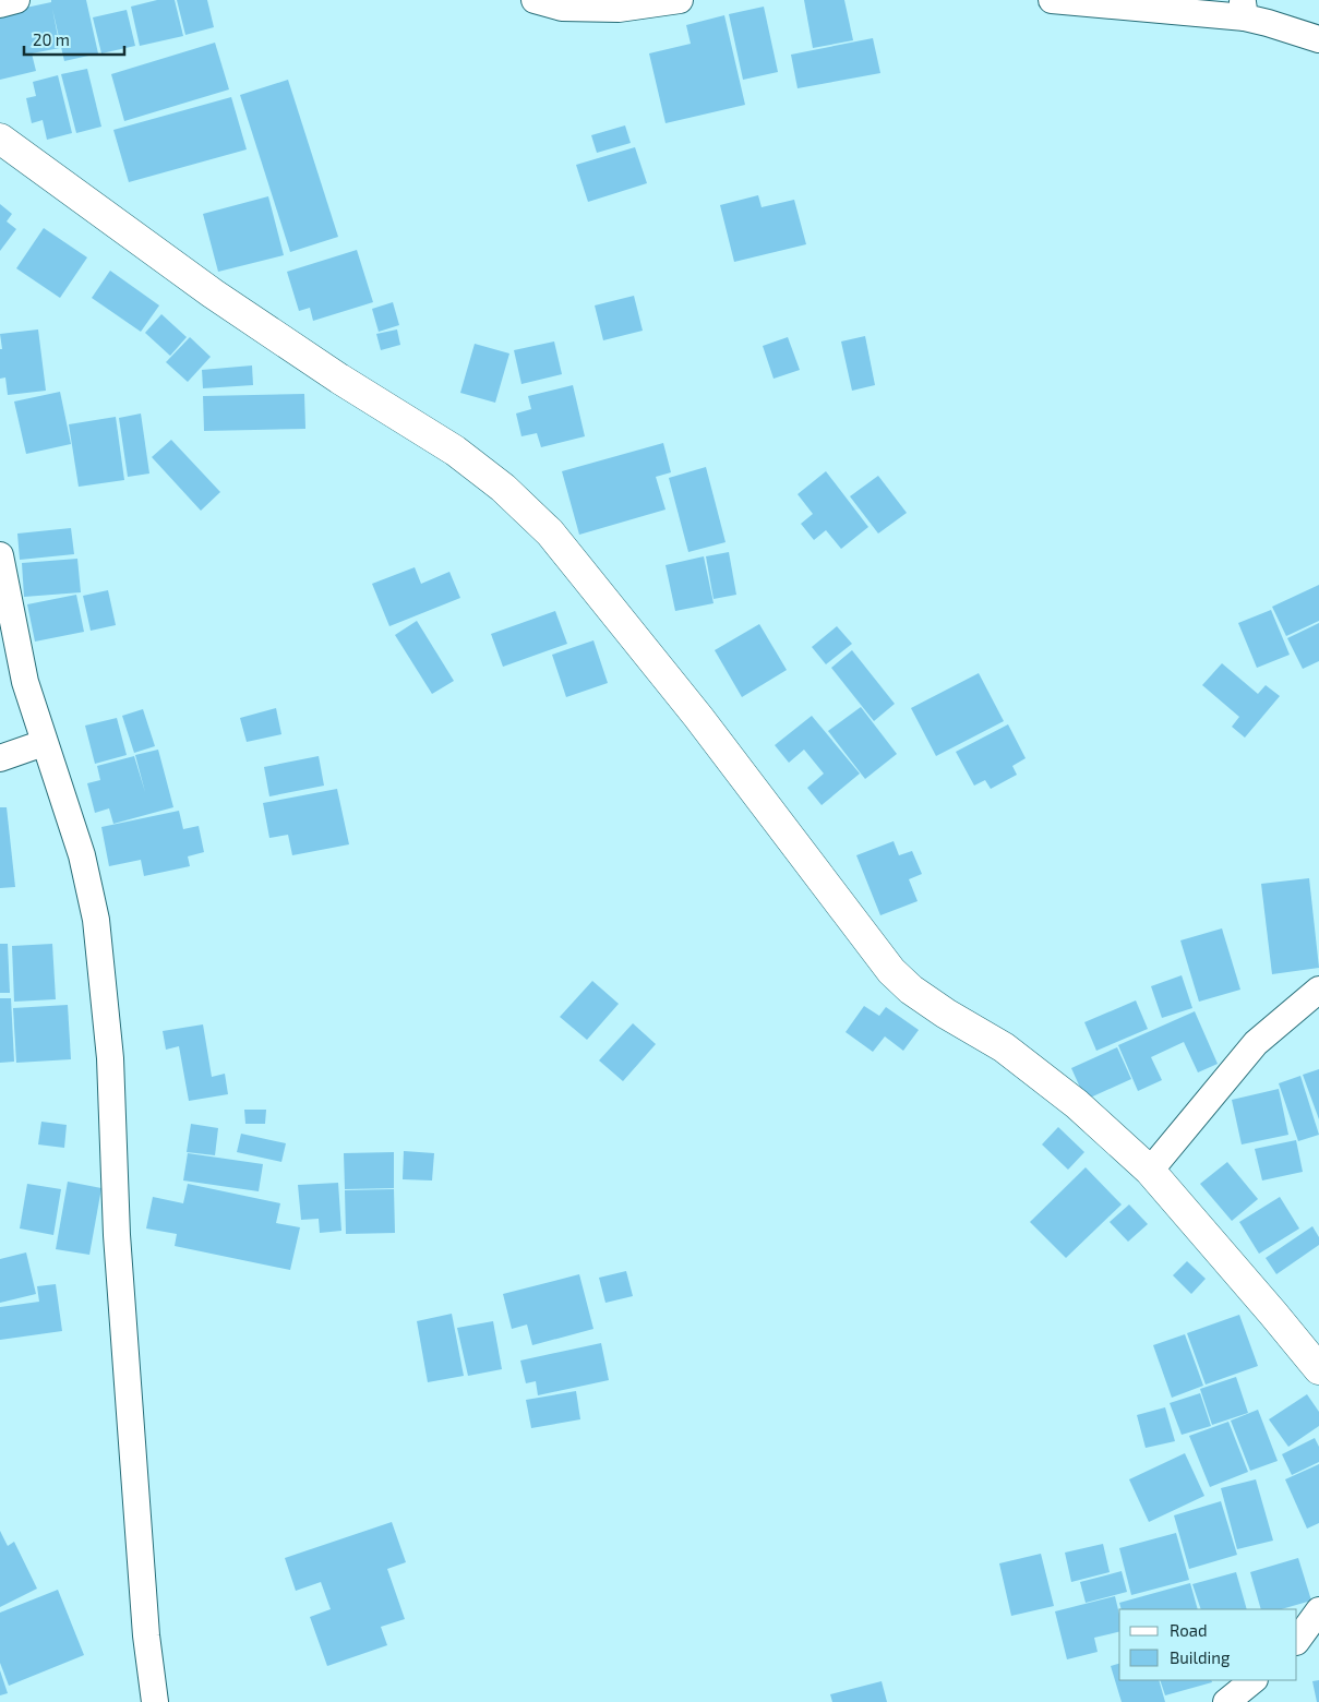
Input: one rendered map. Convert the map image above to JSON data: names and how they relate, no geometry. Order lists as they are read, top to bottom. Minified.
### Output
{"legend":["Road","Building"],"scale_bar":"20 m"}
